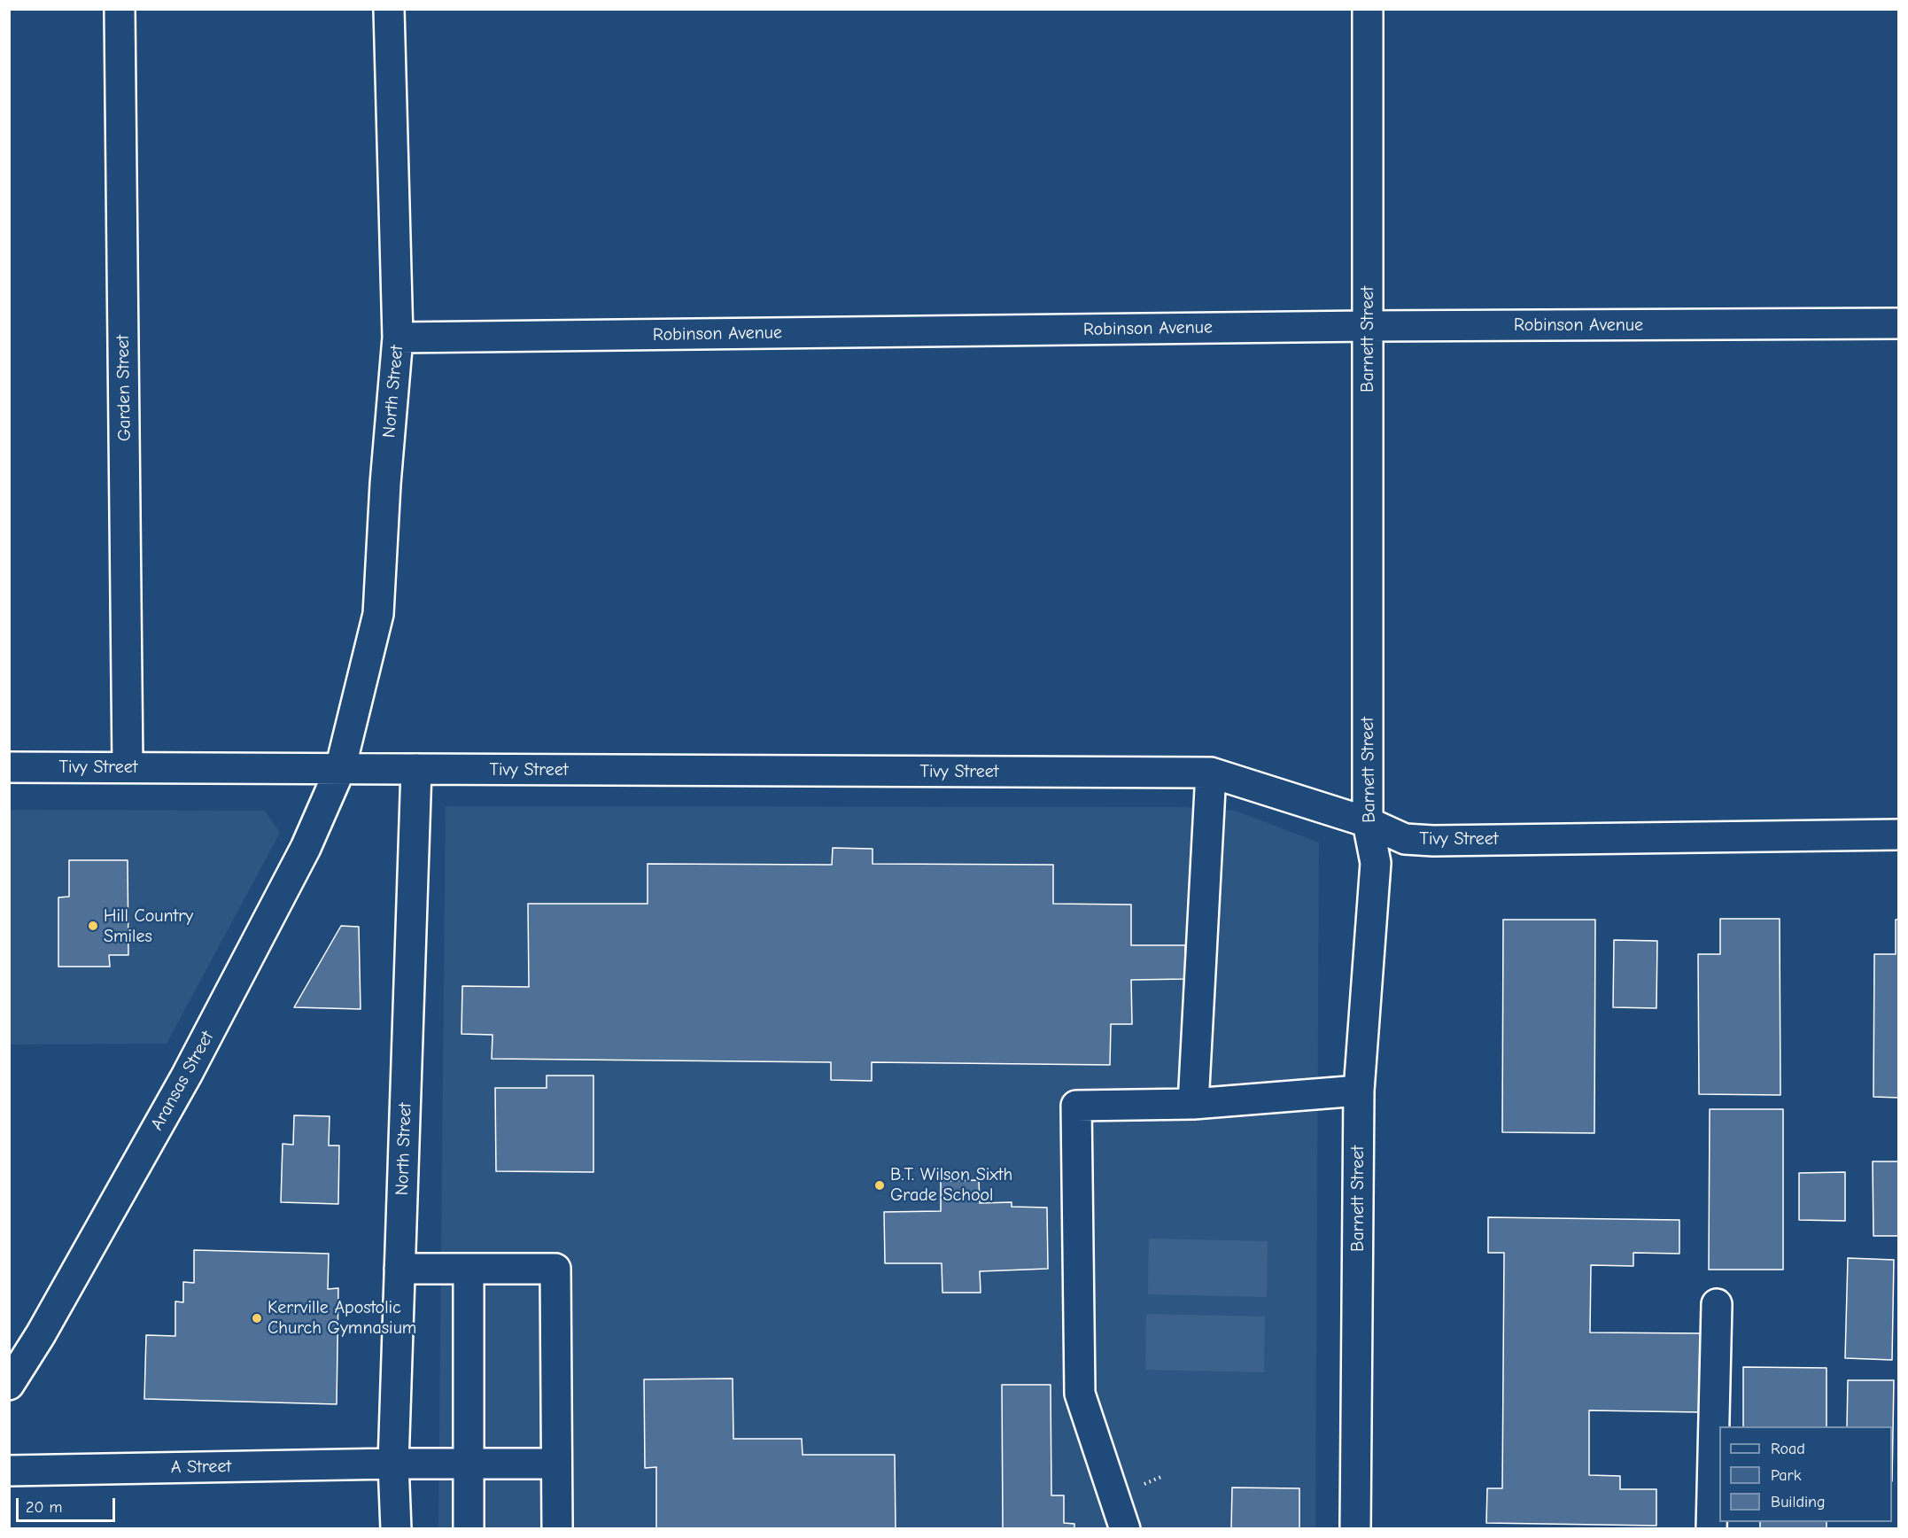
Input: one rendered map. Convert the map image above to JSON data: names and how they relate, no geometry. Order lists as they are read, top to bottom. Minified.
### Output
{"streets":{"street":["Robinson Avenue","Barnett Street","Garden Street","North Street","Tivy Street","Aransas Street","A Street"]},"crossings":[["Robinson Avenue","Barnett Street"],["Robinson Avenue","North Street"],["Barnett Street","Tivy Street"],["Garden Street","Tivy Street"],["North Street","Tivy Street"],["North Street","Aransas Street"],["North Street","A Street"],["Tivy Street","Aransas Street"]],"places":["Hill Country Smiles","B.T. Wilson Sixth Grade School","Kerrville Apostolic Church Gymnasium"],"legend":["Road","Park","Building"],"scale_bar":"20 m"}
